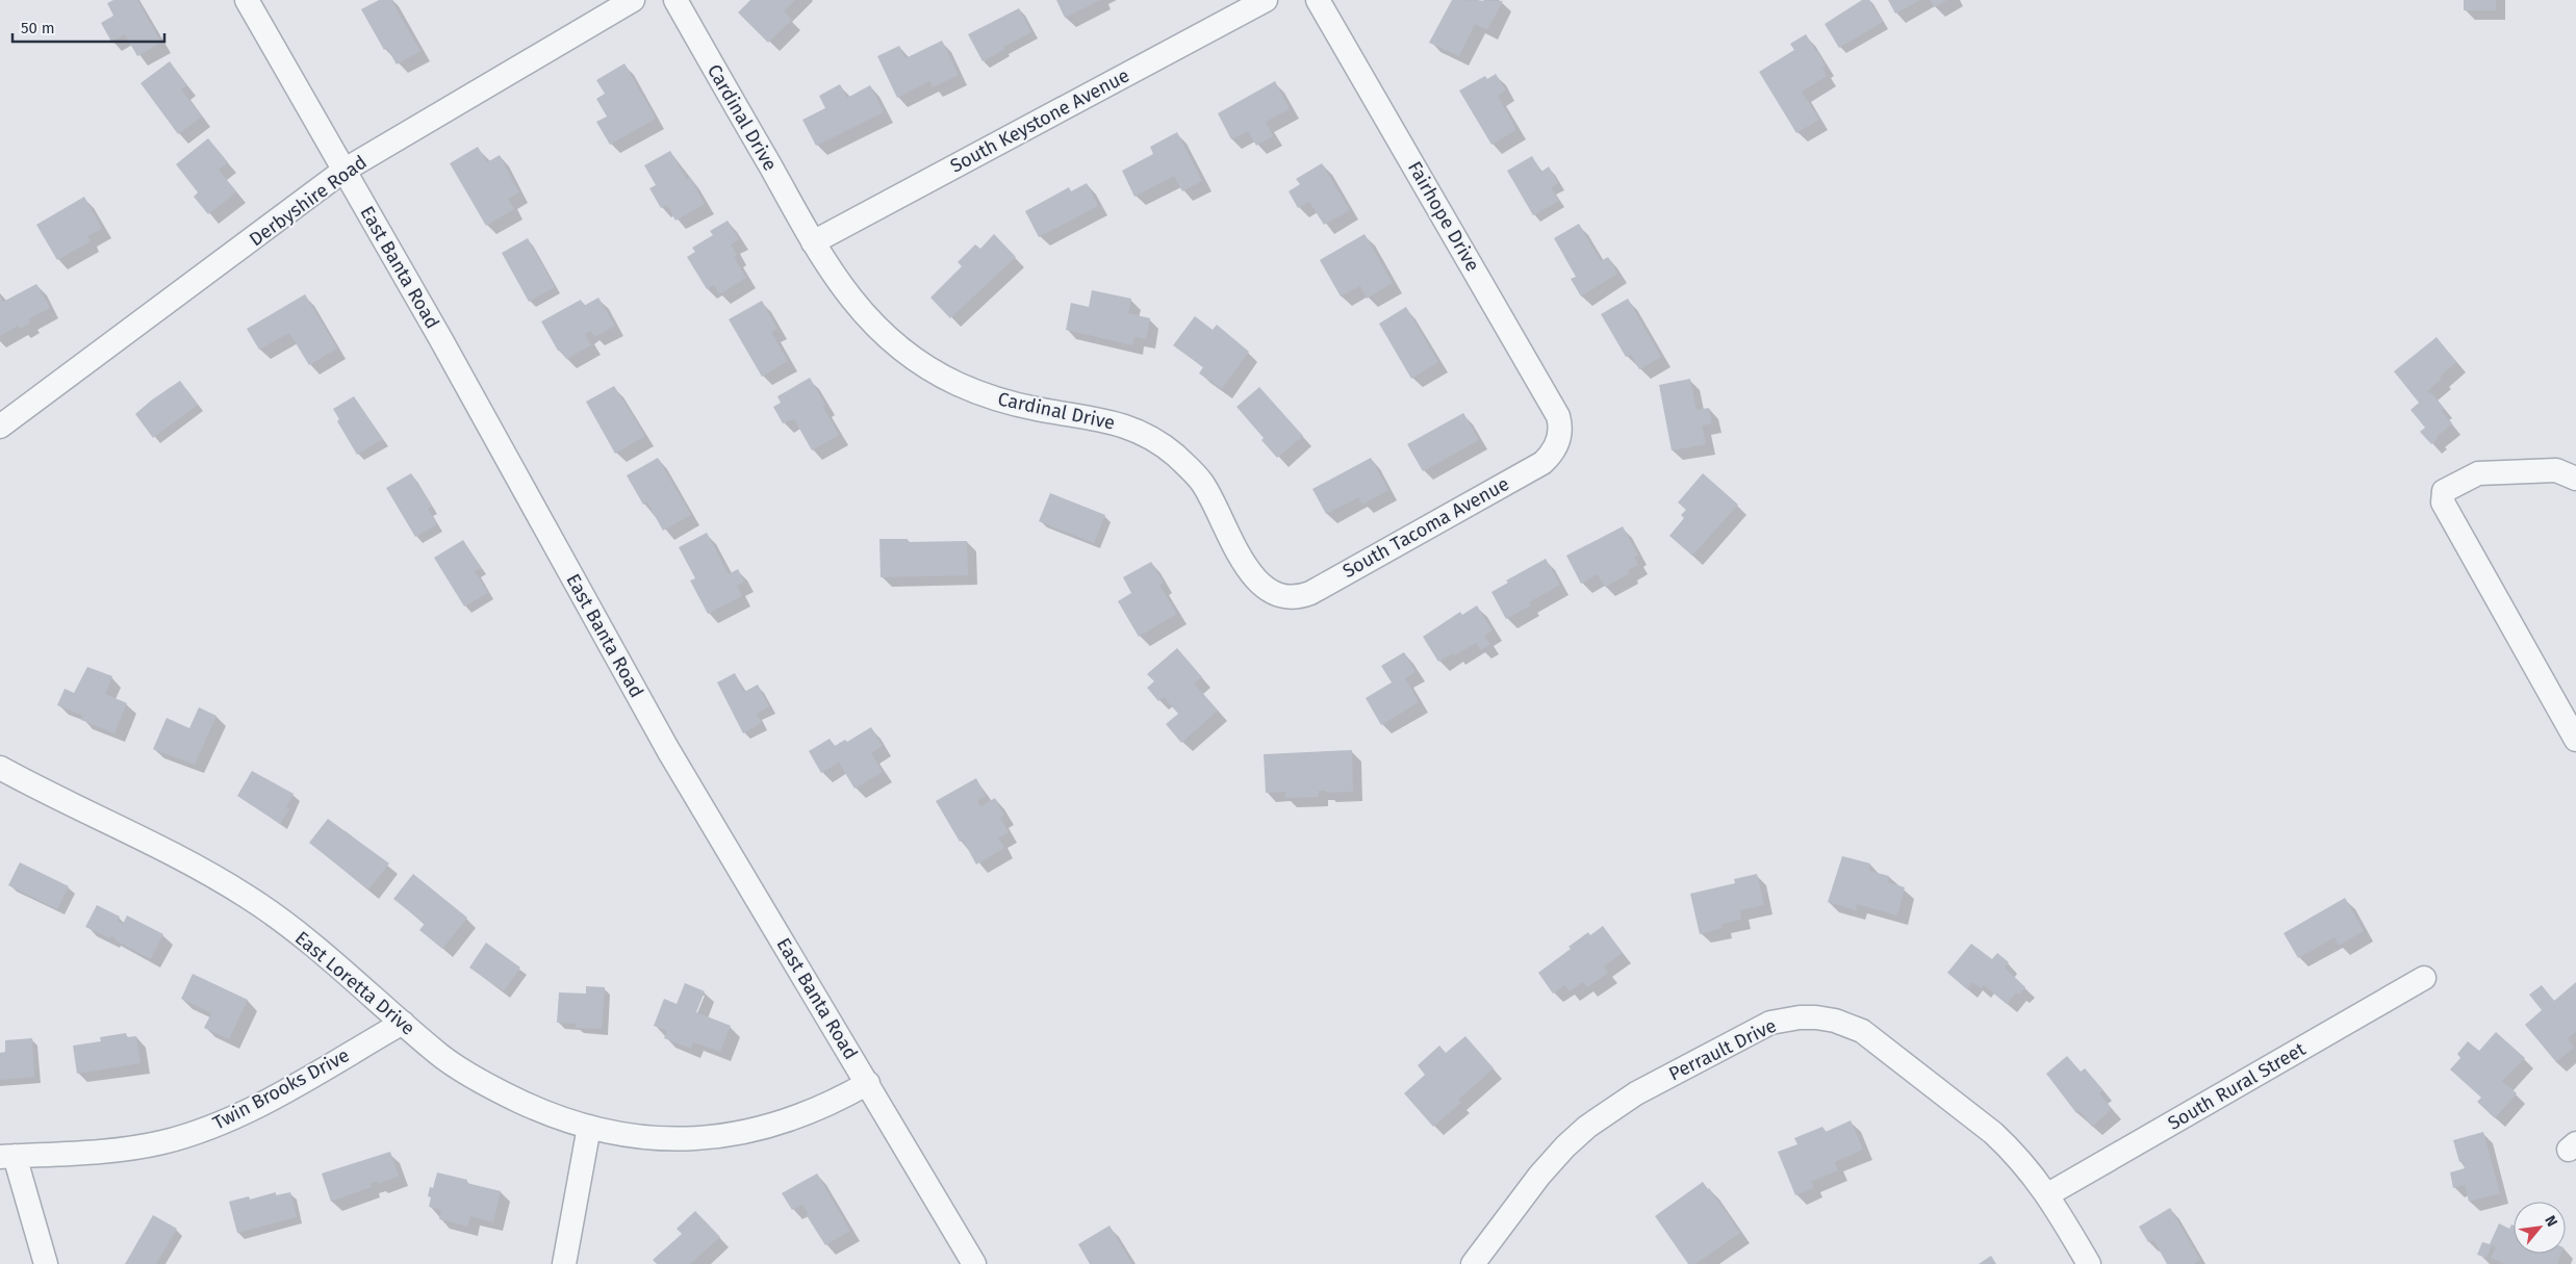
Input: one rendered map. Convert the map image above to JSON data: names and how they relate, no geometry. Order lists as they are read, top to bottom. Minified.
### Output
{"streets":{"street":["Cardinal Drive","South Keystone Avenue","Derbyshire Road","Fairhope Drive","East Banta Road","South Tacoma Avenue","East Loretta Drive","Perrault Drive","South Rural Street","Twin Brooks Drive"]},"crossings":[["Cardinal Drive","South Keystone Avenue"],["Cardinal Drive","South Tacoma Avenue"],["Derbyshire Road","East Banta Road"],["Fairhope Drive","South Tacoma Avenue"],["East Loretta Drive","Twin Brooks Drive"],["Perrault Drive","South Rural Street"]],"scale_bar":"50 m","north":"top right"}
